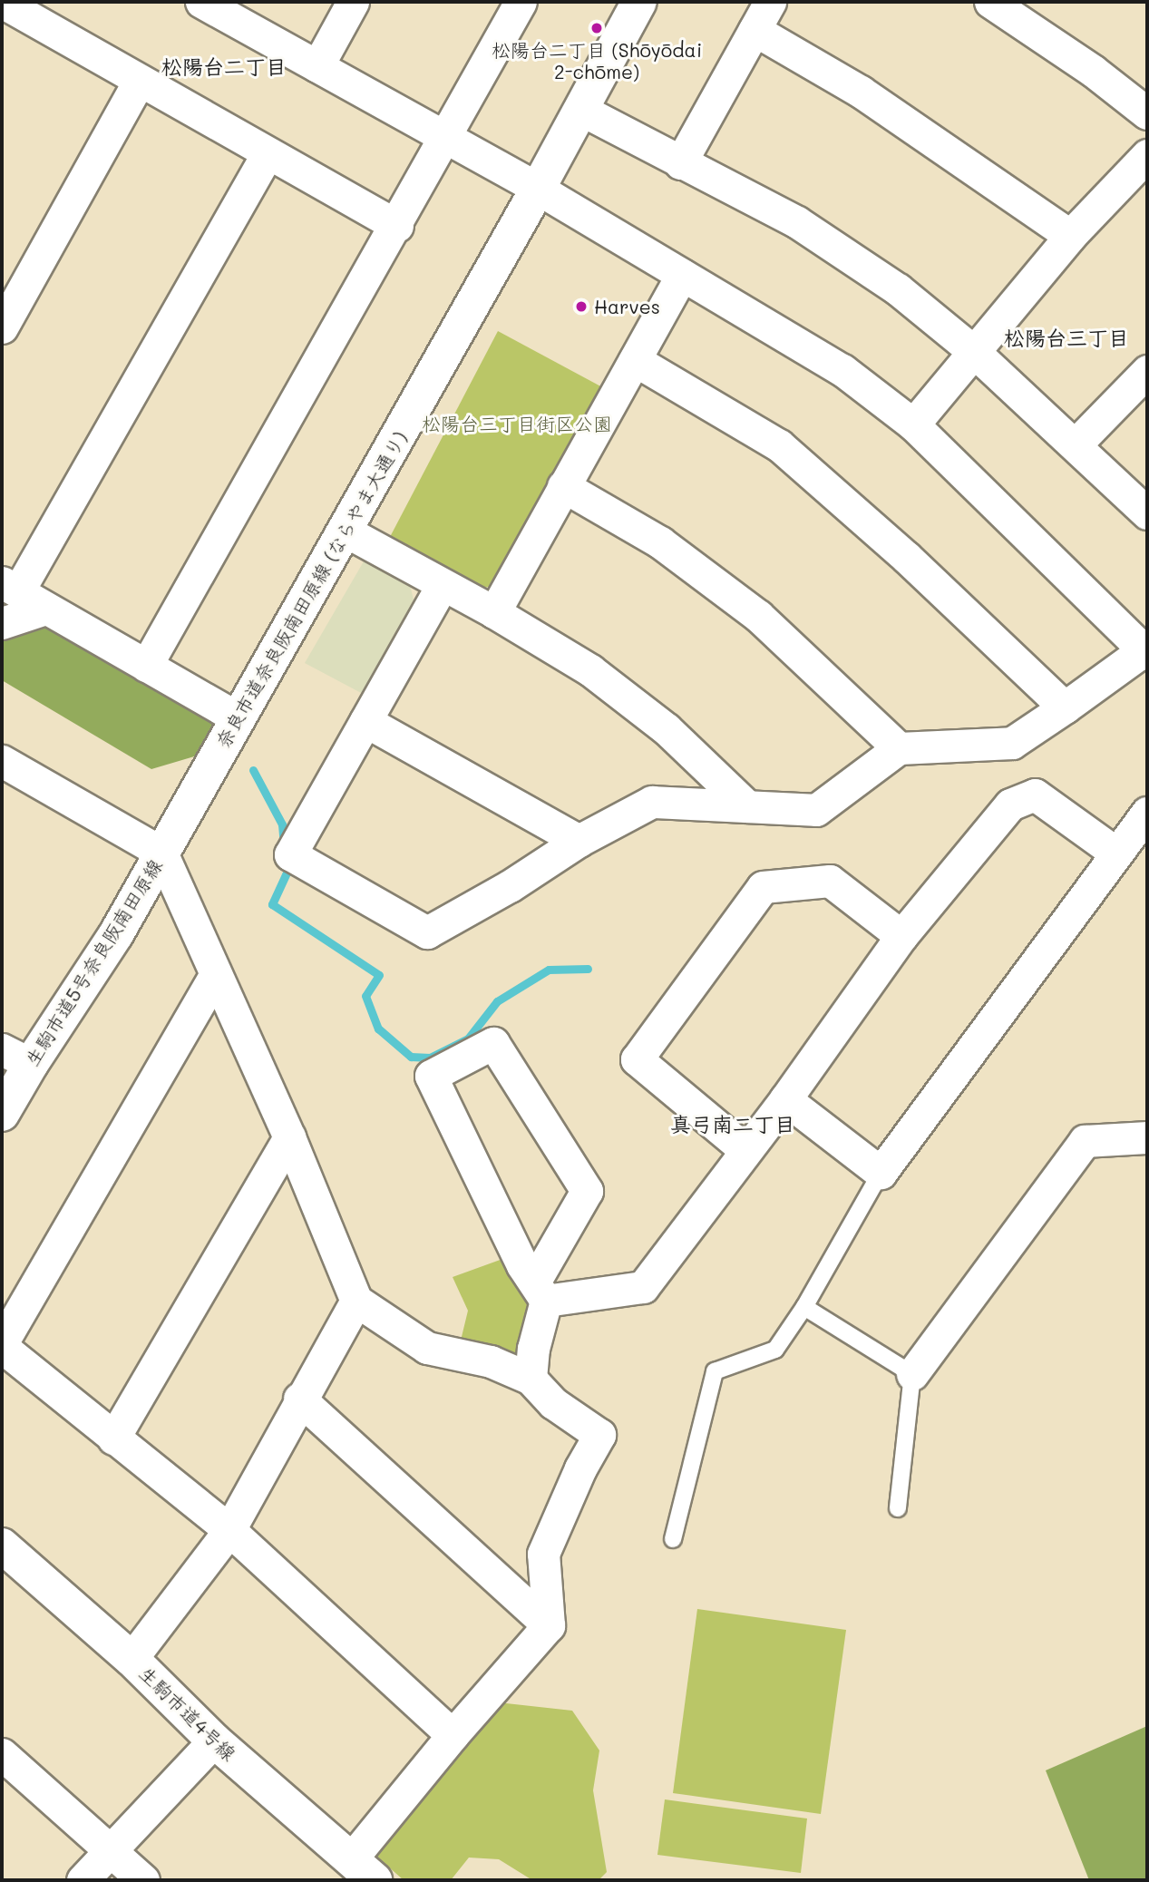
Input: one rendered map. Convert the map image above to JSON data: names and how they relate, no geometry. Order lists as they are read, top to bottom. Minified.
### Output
{"streets":{"street":["奈良市道奈良阪南田原線 (ならやま大通り)","生駒市道5号奈良阪南田原線","生駒市道4号線"]},"crossings":[["奈良市道奈良阪南田原線 (ならやま大通り)","生駒市道5号奈良阪南田原線"]],"districts":["松陽台二丁目","松陽台三丁目","真弓南二丁目"],"parks":["松陽台三丁目街区公園"],"places":["松陽台二丁目 (Shōyōdai 2-chōme)","Harves"]}
